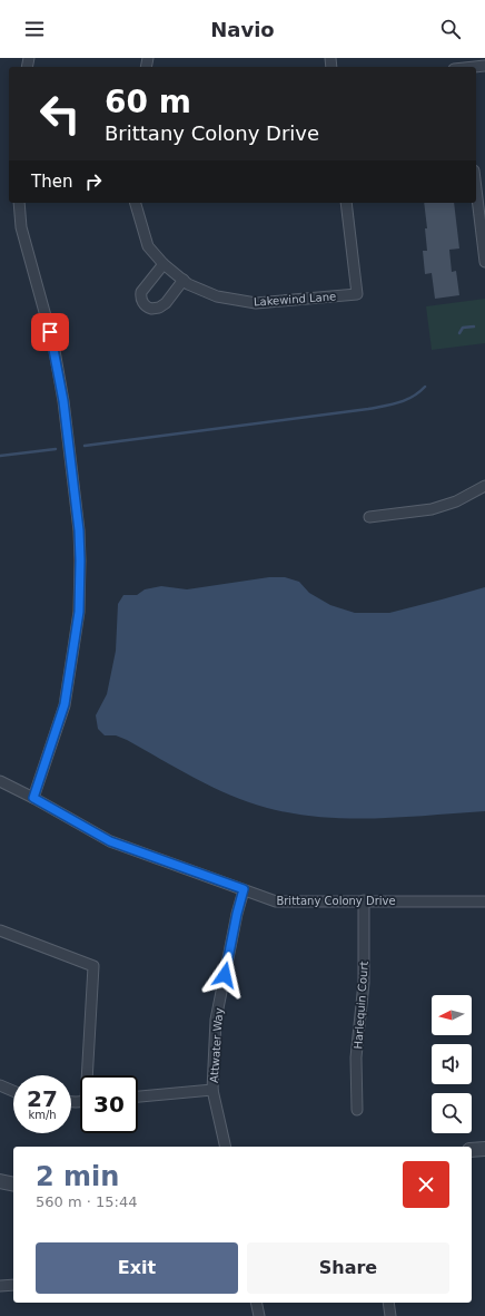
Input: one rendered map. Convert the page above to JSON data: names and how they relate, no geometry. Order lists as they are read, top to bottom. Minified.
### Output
{"streets":{"street":["Lakewind Lane","Brittany Colony Drive","Harlequin Court","Attwater Way"]},"crossings":[["Brittany Colony Drive","Harlequin Court"],["Brittany Colony Drive","Attwater Way"]],"north":"left","page":{"header":"Navio","turn":["60 m","Brittany Colony Drive"],"then":"Then","speed":"27 km/h","limit":"30","heading":["2 min","560 m · 15:44"],"buttons":["Exit","Share"]}}
